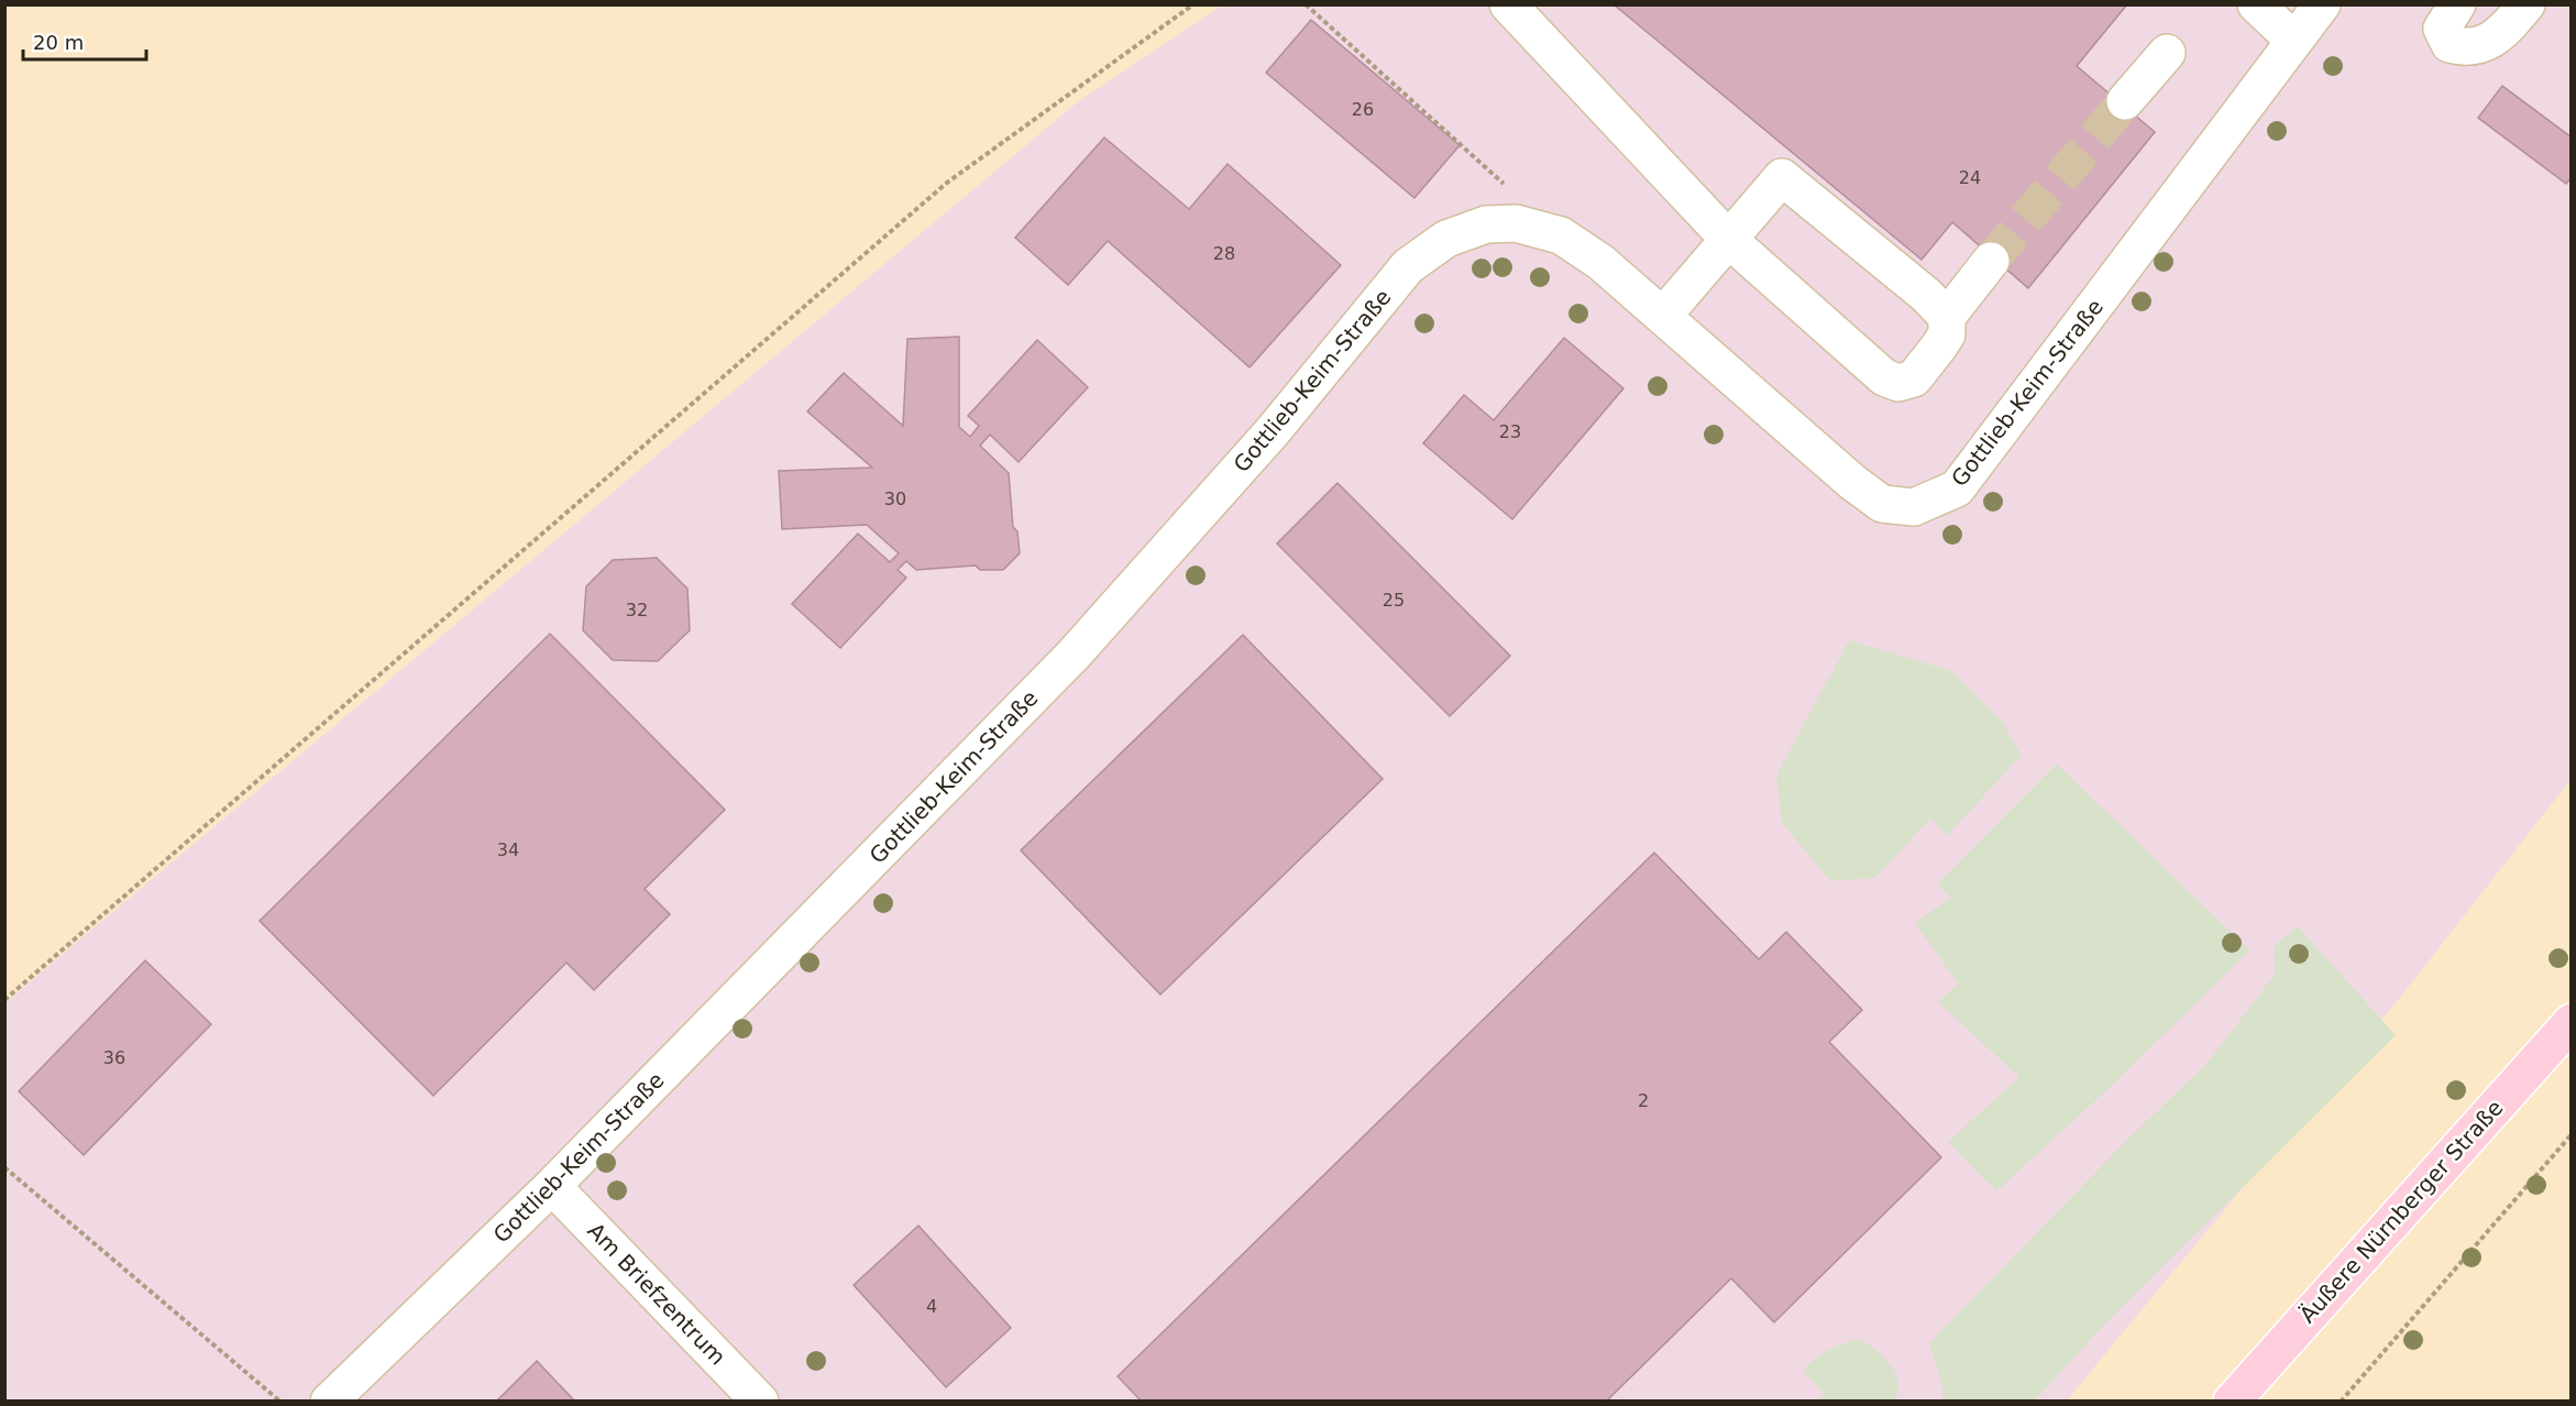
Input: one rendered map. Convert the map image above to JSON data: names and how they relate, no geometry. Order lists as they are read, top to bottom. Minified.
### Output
{"streets":{"main road":["Äußere Nürnberger Straße"],"street":["Gottlieb-Keim-Straße","Am Briefzentrum"]},"crossings":[["Gottlieb-Keim-Straße","Am Briefzentrum"]],"house_numbers":["26","24","28","23","30","25","32","34","36","2","4"],"scale_bar":"20 m"}
